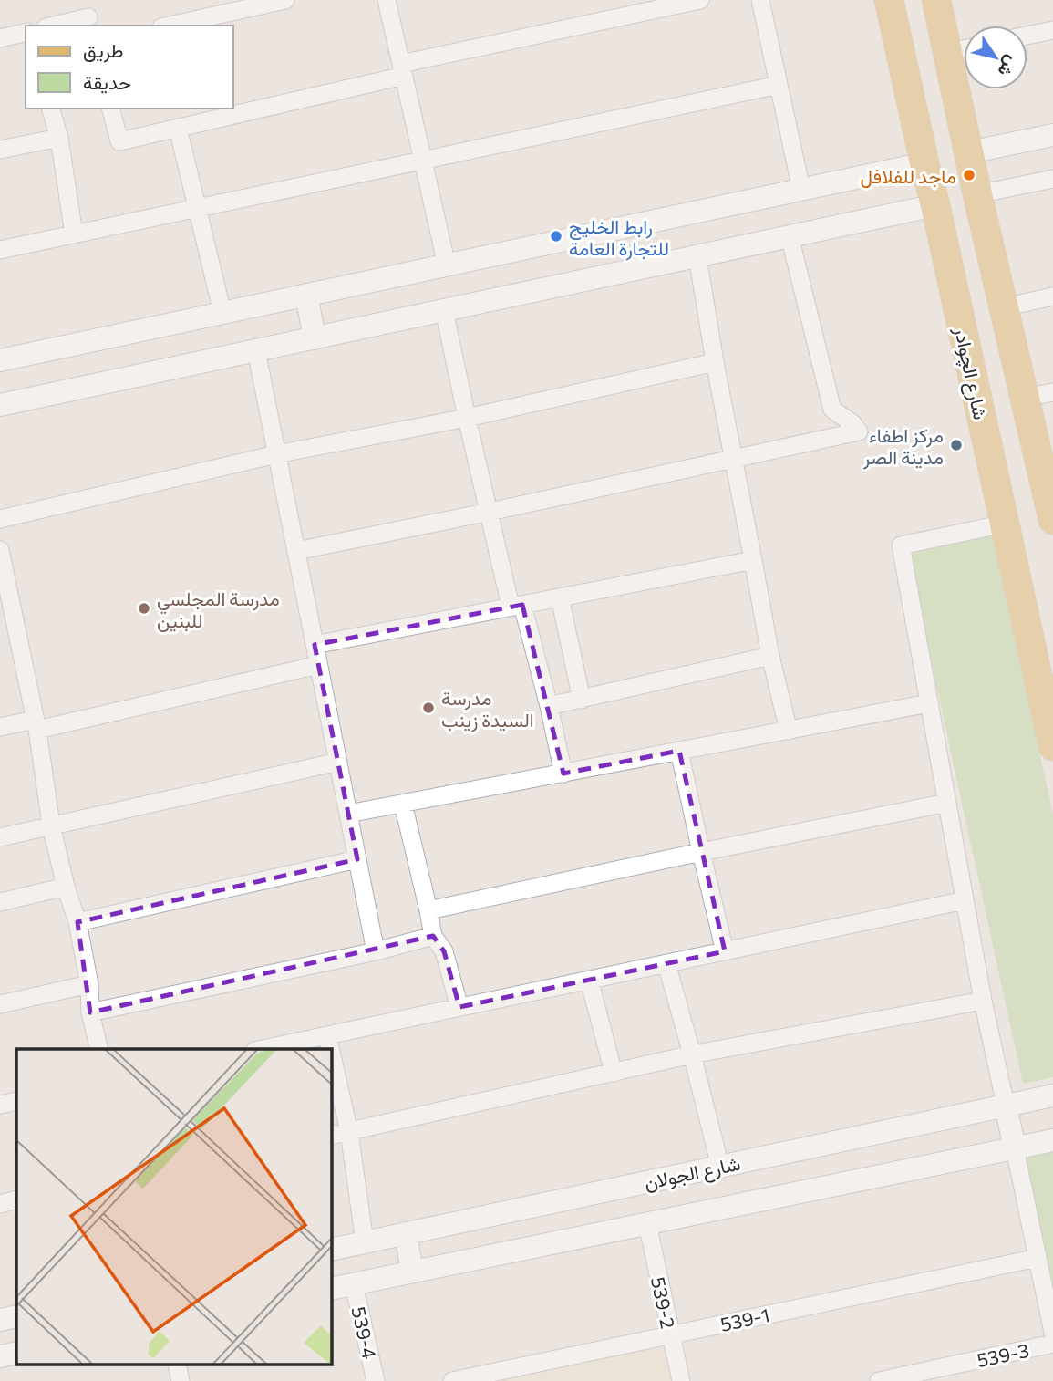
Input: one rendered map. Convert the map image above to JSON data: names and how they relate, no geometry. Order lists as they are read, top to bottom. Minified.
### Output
{"streets":{"main road":["شارع الچوادر"],"street":["شارع الجولان","539-2","539-1","539-4","539-3"]},"crossings":[["539-2","539-1"]],"places":["ماجد للفلافل","رابط الخليج للتجارة العامة","مركز اطفاء مدينة الصر","مدرسة المجلسي للبنين","مدرسة السيدة زينب"],"legend":["طريق","حديقة"],"north":"bottom right"}
